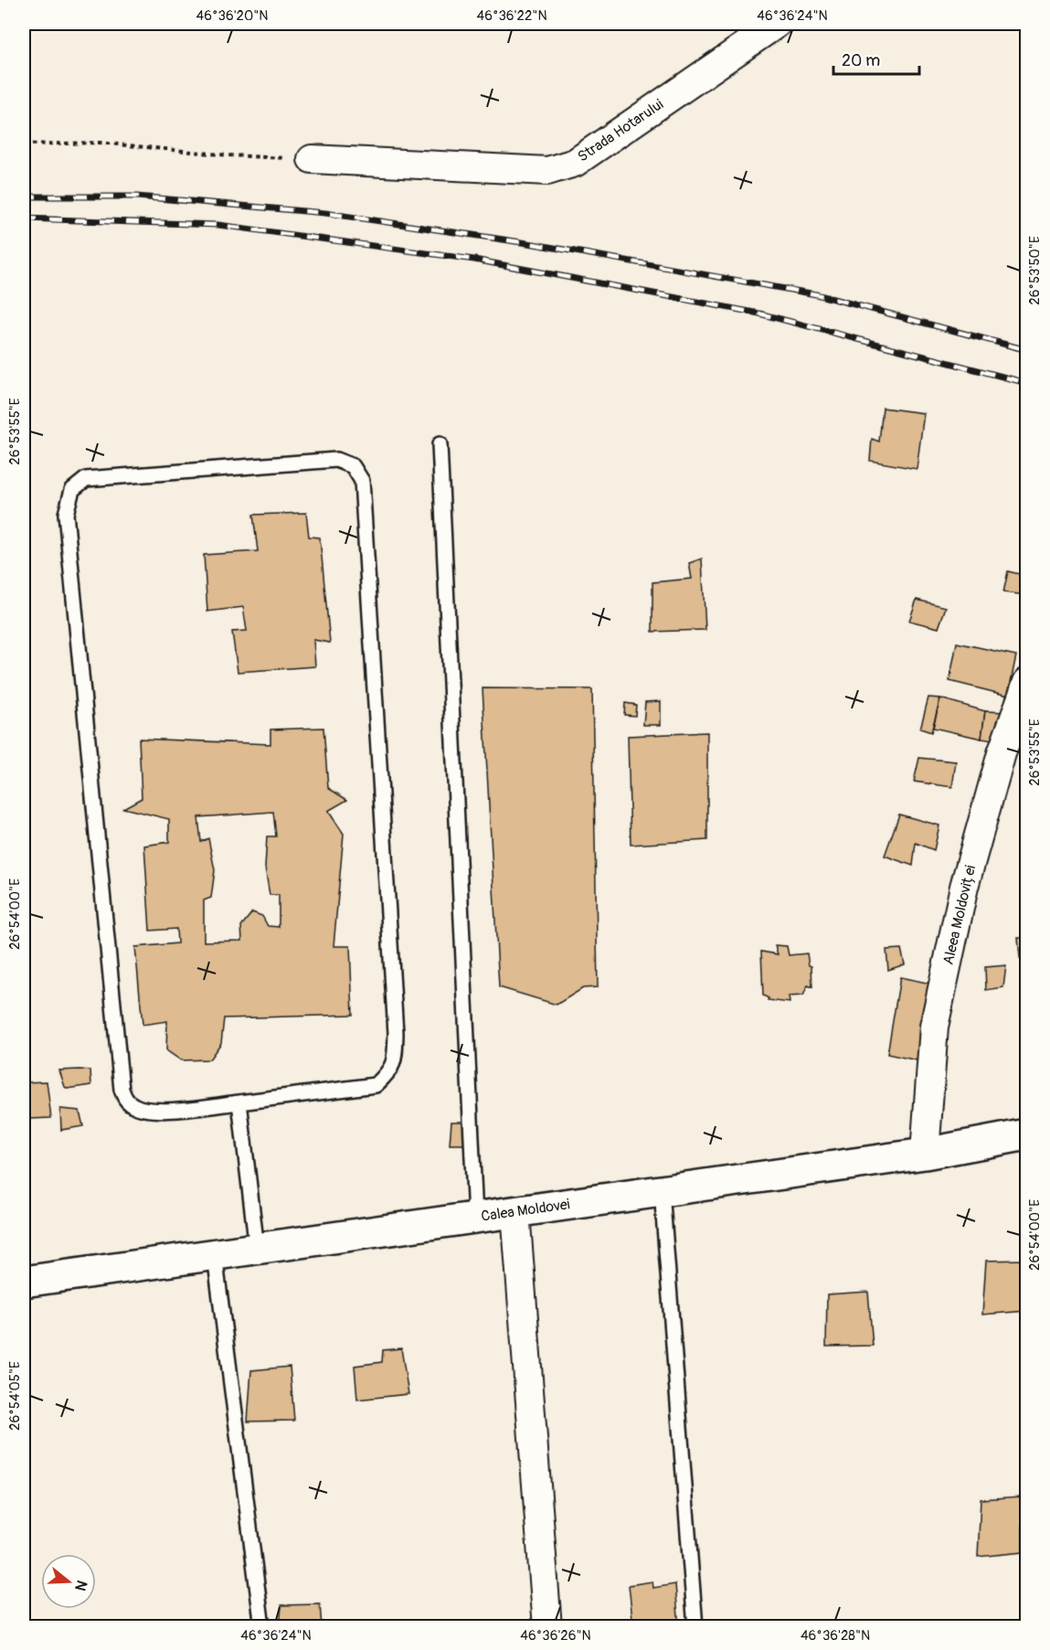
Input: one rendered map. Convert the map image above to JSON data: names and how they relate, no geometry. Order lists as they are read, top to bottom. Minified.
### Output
{"streets":{"main road":["Calea Moldovei"],"street":["Strada Hotarului","Aleea Moldoviței"]},"crossings":[["Aleea Moldoviței","Calea Moldovei"]],"scale_bar":"20 m","north":"right","coordinates":["46°36'20\"N","46°36'22\"N","46°36'24\"N","26°53'50\"E","26°53'55\"E","26°54'00\"E","26°54'05\"E","46°36'26\"N","46°36'28\"N"]}
